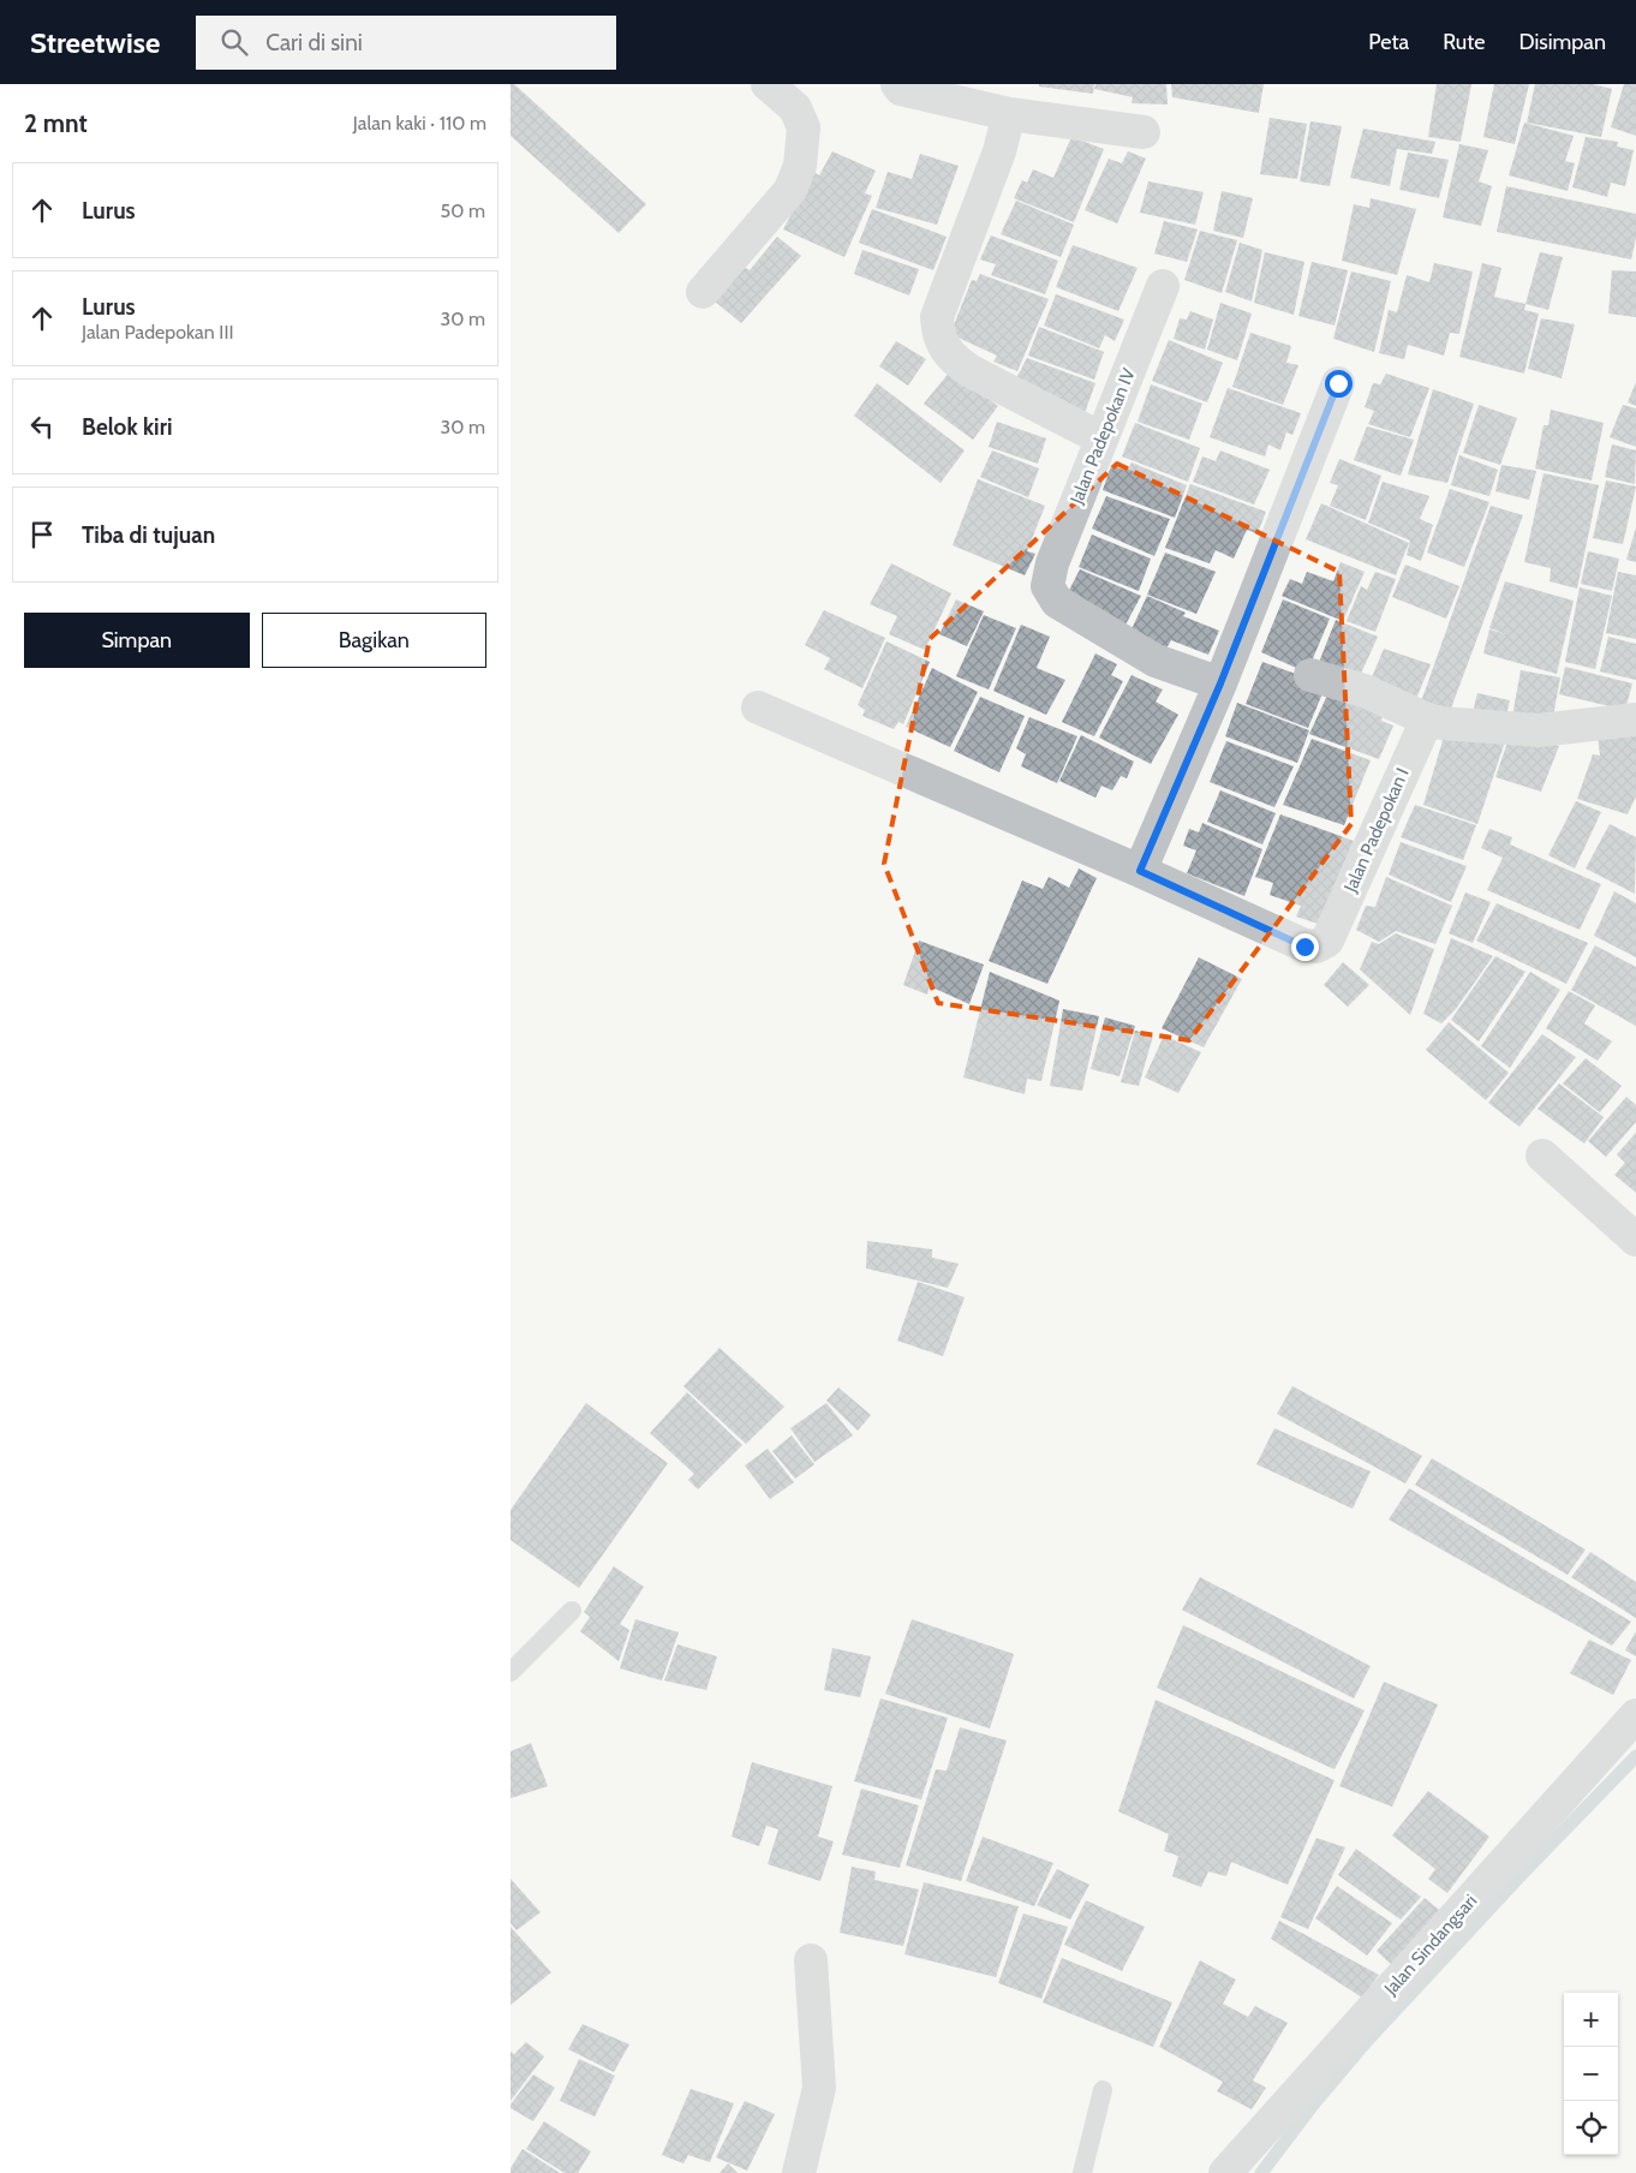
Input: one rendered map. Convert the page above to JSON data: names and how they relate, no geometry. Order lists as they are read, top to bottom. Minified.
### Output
{"streets":{"street":["Jalan Padepokan IV","Jalan Padepokan I","Jalan Sindangsari"]},"page":{"header":"Streetwise","search":"Cari di sini","nav":["Peta","Rute","Disimpan"],"heading":["2 mnt","Jalan kaki · 110 m"],"list":[["Lurus","50 m"],["Lurus","Jalan Padepokan III","30 m"],["Belok kiri","30 m"],"Tiba di tujuan"],"buttons":["Simpan","Bagikan"],"map_buttons":["+","−"]}}
